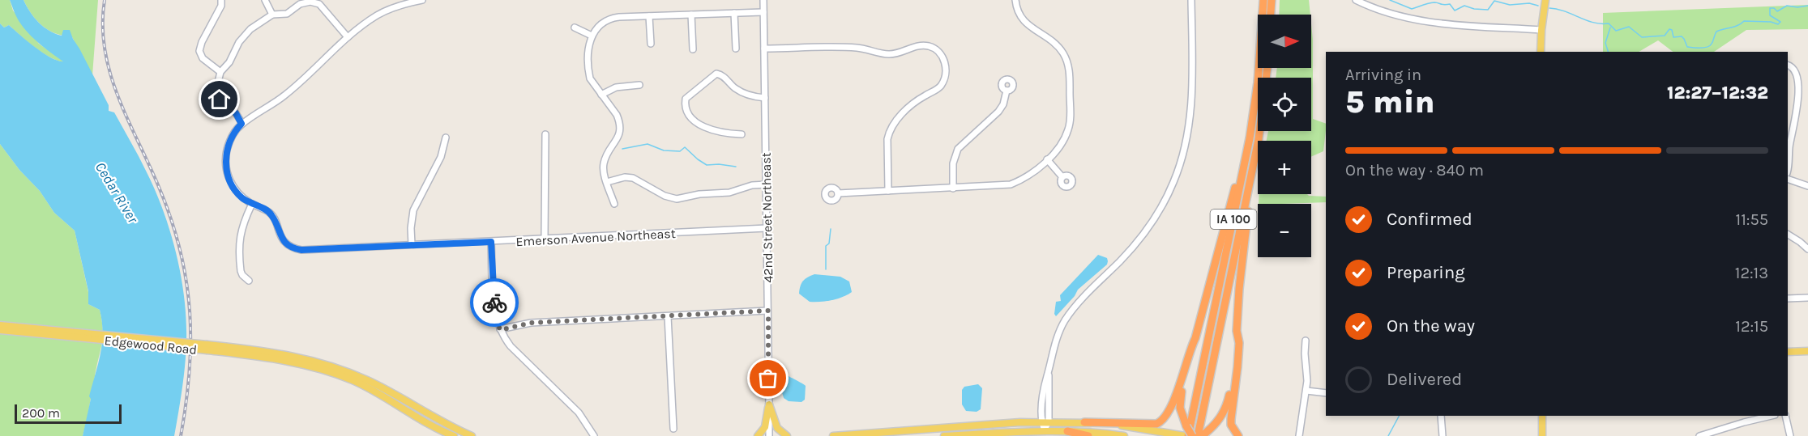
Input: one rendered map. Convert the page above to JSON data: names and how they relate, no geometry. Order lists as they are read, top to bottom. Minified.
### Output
{"streets":{"highway":["IA 100"],"main road":["Edgewood Road"],"street":["42nd Street Northeast","Emerson Avenue Northeast"]},"crossings":[["42nd Street Northeast","Emerson Avenue Northeast"]],"water":["Cedar River"],"scale_bar":"200 m","north":"right","page":{"map_buttons":["+","−"],"heading":["5 min","Arriving in","12:27–12:32"],"bar":"On the way · 840 m","list":[["Confirmed","11:55"],["Preparing","12:13"],["On the way","12:15"],"Delivered"],"scale":"200 m"}}
